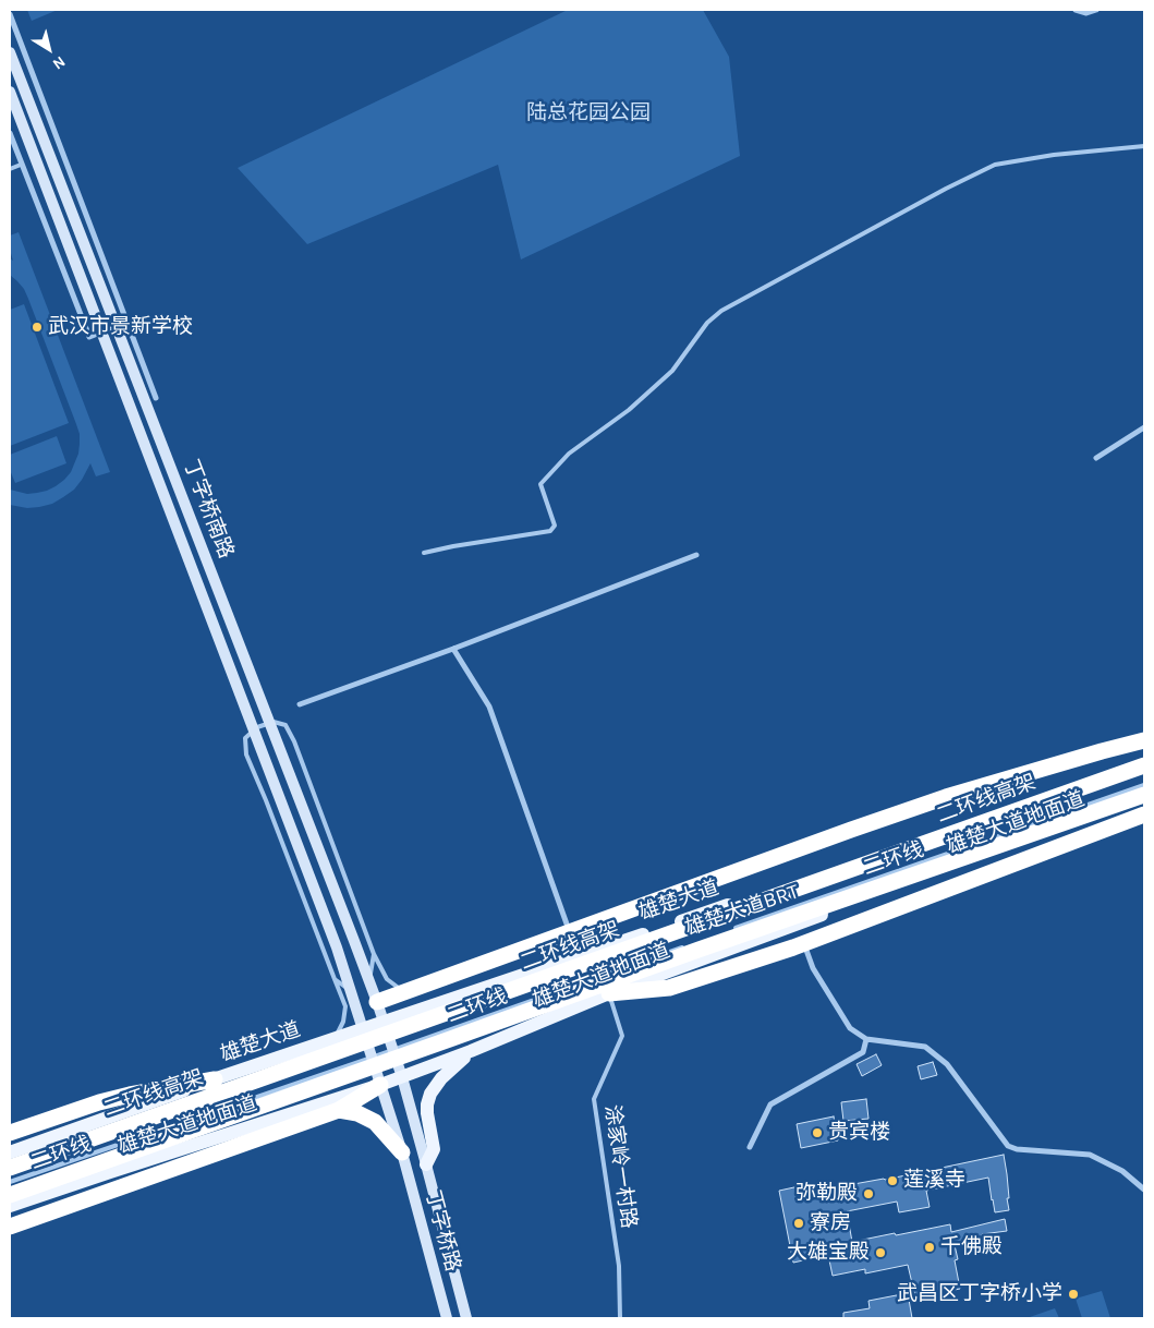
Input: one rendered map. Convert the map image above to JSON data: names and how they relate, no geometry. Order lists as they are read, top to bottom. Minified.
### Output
{"streets":{"highway":["二环线高架","二环线"],"main road":["丁字桥南路","雄楚大道地面道","雄楚大道","丁字桥路"],"lane":["雄楚大道BRT","涂家岭一村路"]},"crossings":[["丁字桥南路","雄楚大道地面道"],["丁字桥南路","雄楚大道"],["丁字桥南路","雄楚大道BRT"],["丁字桥南路","丁字桥路"],["雄楚大道地面道","涂家岭一村路"],["雄楚大道地面道","丁字桥路"]],"parks":["陆总花园公园"],"places":["武汉市景新学校","贵宾楼","莲溪寺","弥勒殿","寮房","千佛殿","大雄宝殿","武昌区丁字桥小学"],"north":"bottom right"}
